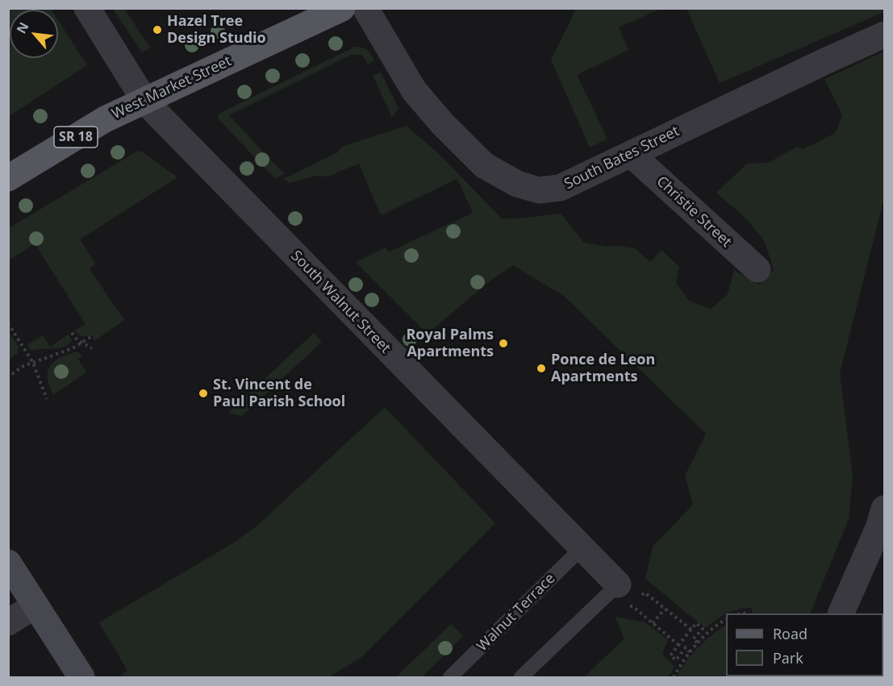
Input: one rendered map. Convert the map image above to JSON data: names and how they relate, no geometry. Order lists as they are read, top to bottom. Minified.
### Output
{"streets":{"main road":["West Market Street","SR 18"],"street":["South Bates Street","Christie Street","South Walnut Street"],"lane":["Walnut Terrace"]},"crossings":[["West Market Street","South Walnut Street"],["South Bates Street","Christie Street"],["South Walnut Street","Walnut Terrace"]],"places":["Hazel Tree Design Studio","Royal Palms Apartments","Ponce de Leon Apartments","St. Vincent de Paul Parish School"],"legend":["Road","Park"],"north":"top left"}
